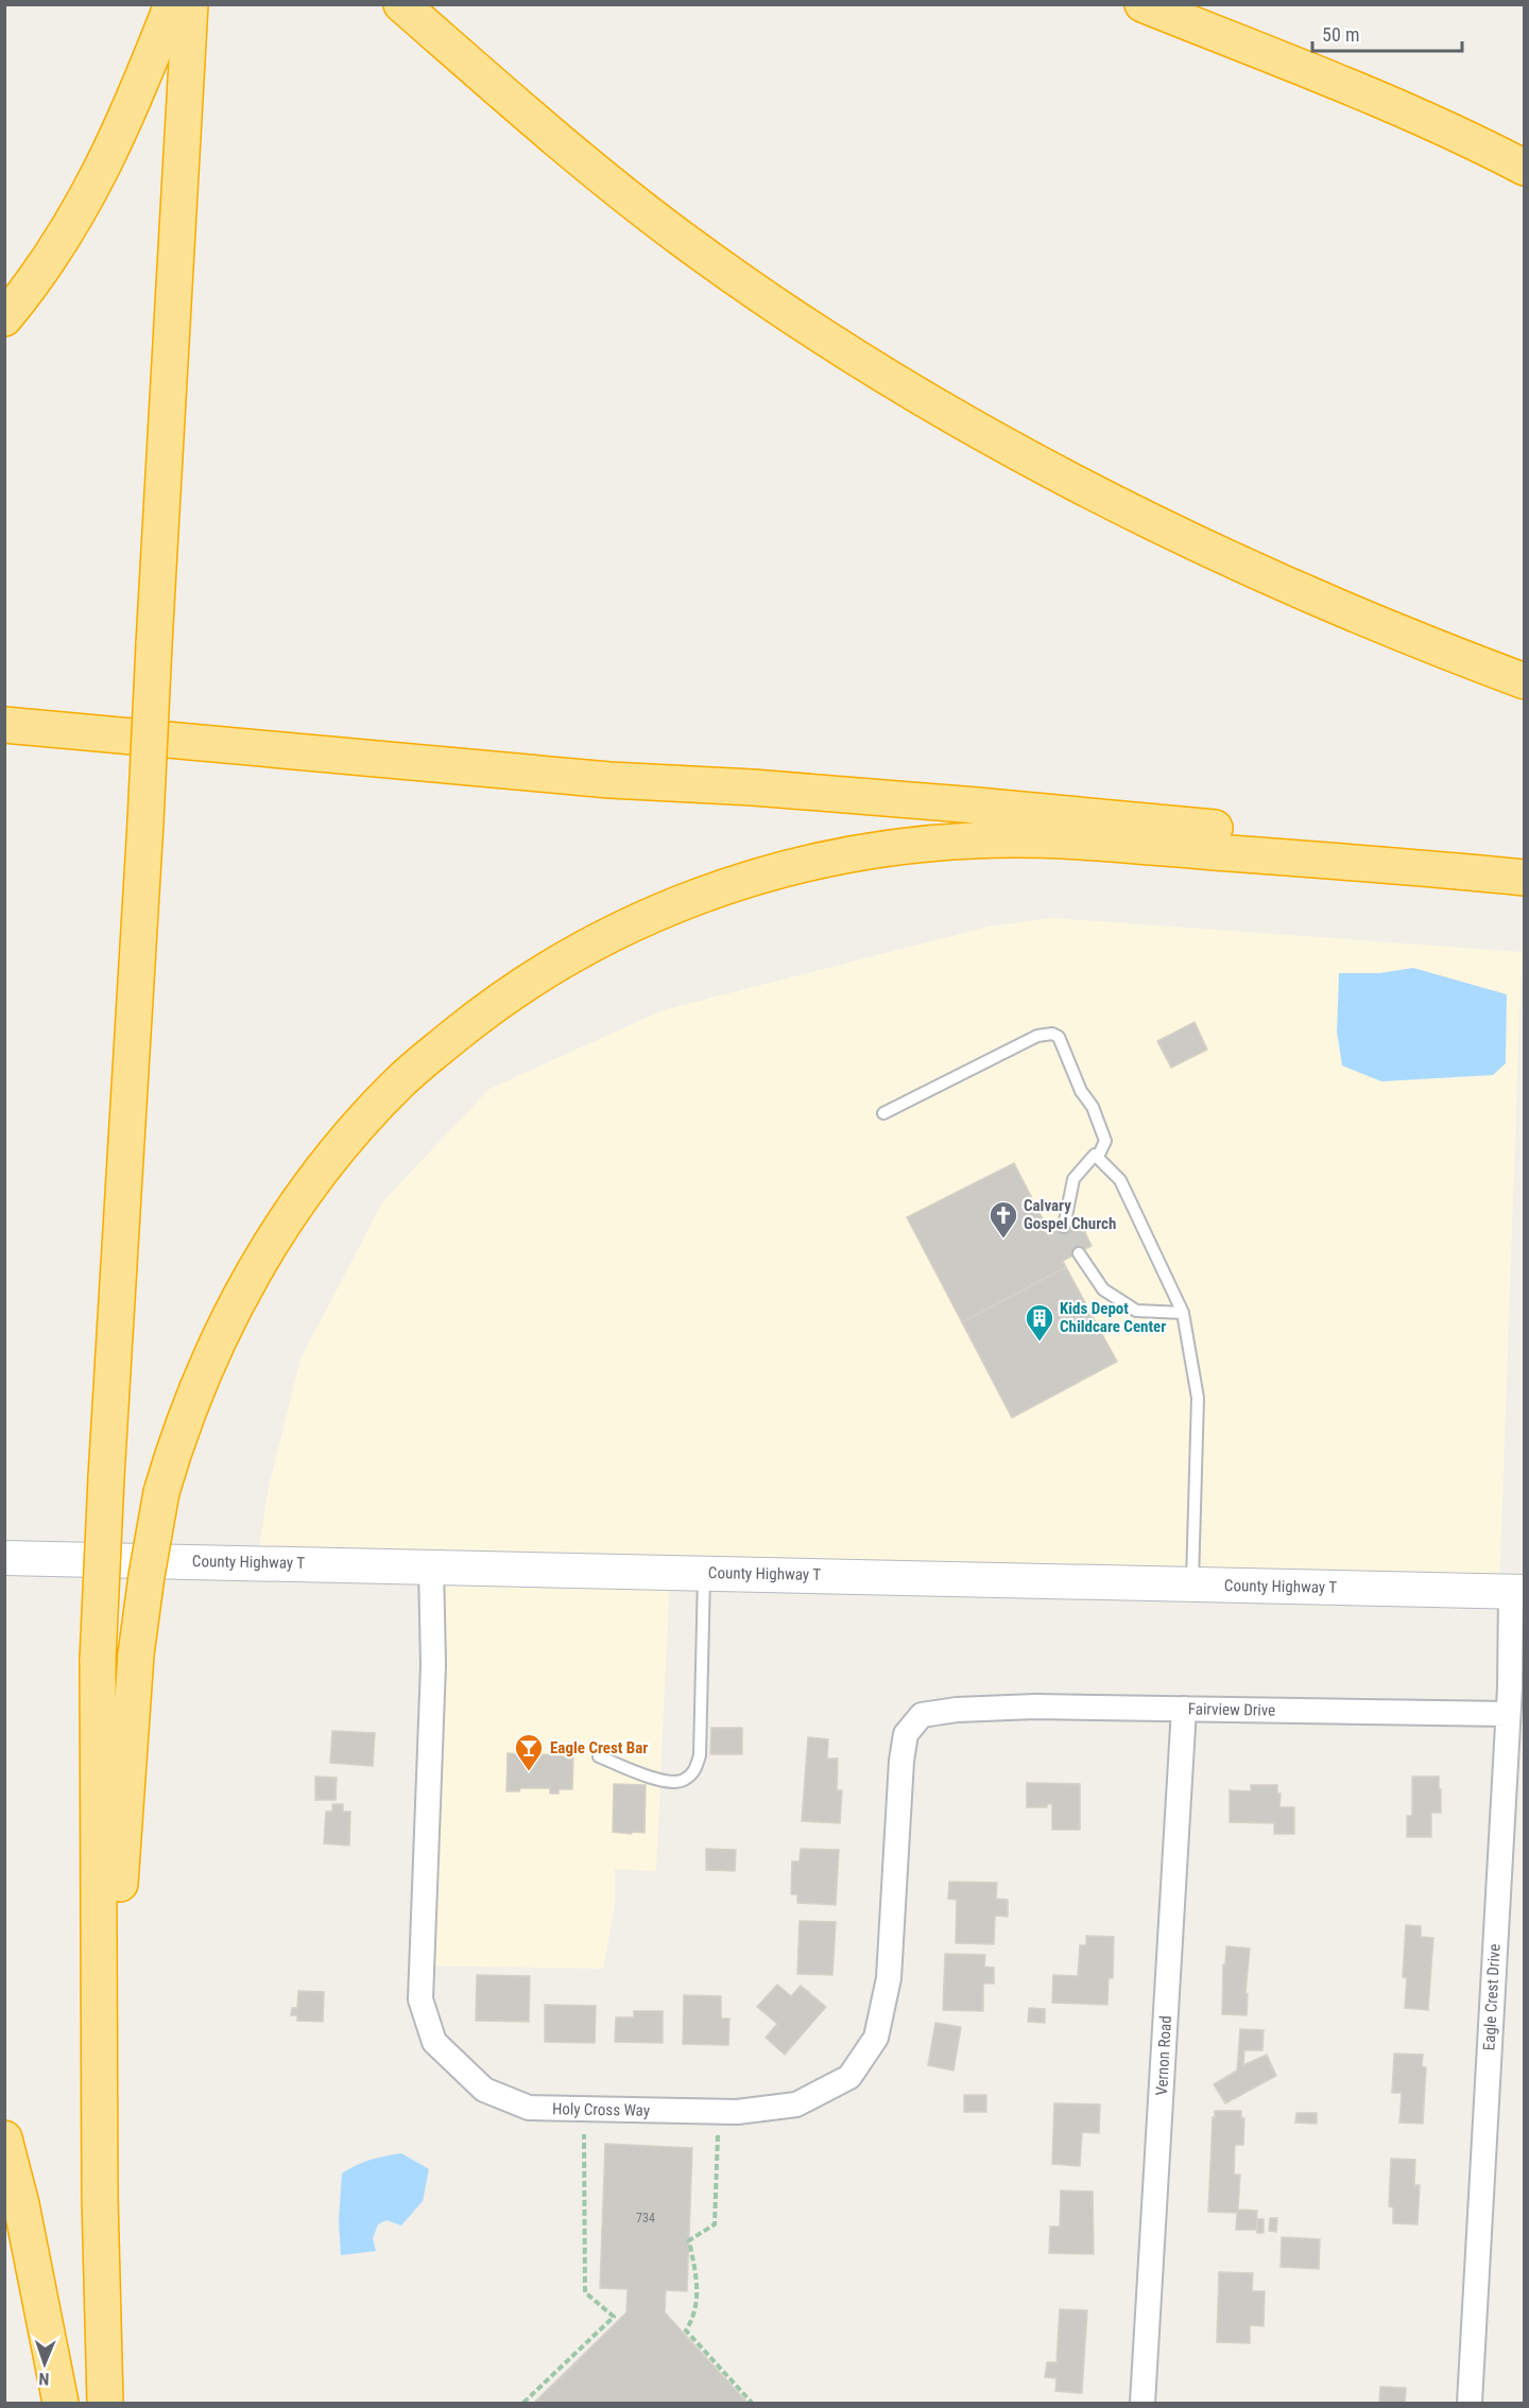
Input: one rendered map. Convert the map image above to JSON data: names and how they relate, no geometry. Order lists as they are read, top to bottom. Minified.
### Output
{"streets":{"main road":["County Highway T"],"street":["Fairview Drive","Eagle Crest Drive","Vernon Road","Holy Cross Way"]},"crossings":[["County Highway T","Eagle Crest Drive"],["County Highway T","Holy Cross Way"],["Fairview Drive","Eagle Crest Drive"],["Fairview Drive","Vernon Road"],["Fairview Drive","Holy Cross Way"]],"places":{"church":["Calvary Gospel Church"],"building":["Kids Depot Childcare Center"],"bar":["Eagle Crest Bar"]},"house_numbers":["734"],"scale_bar":"50 m","north":"bottom"}
